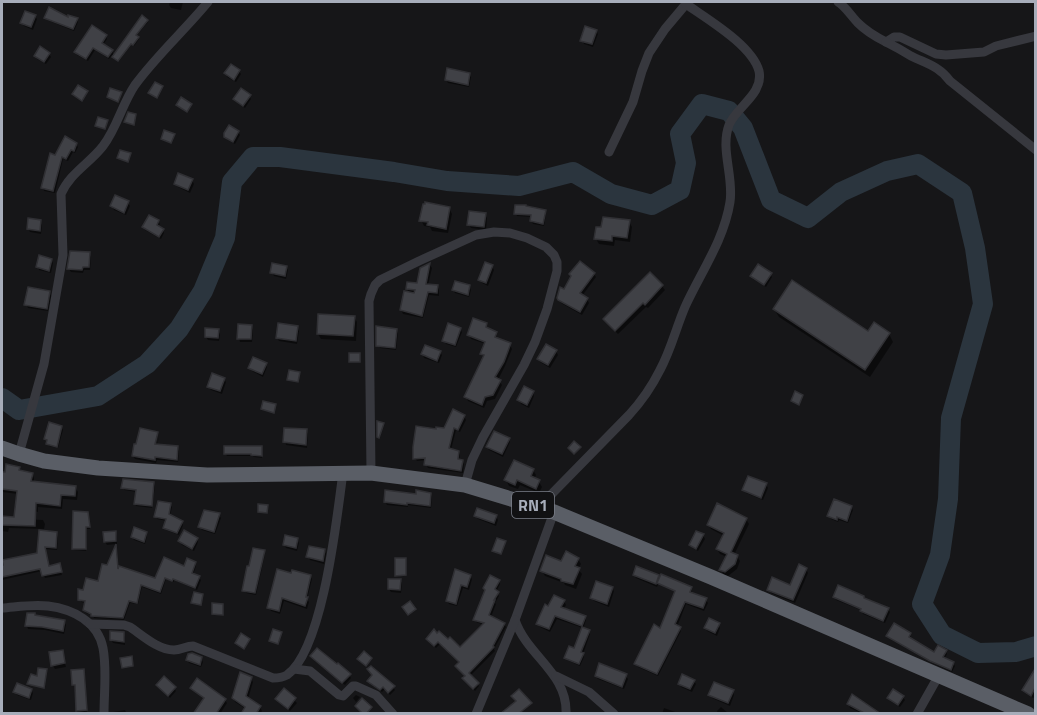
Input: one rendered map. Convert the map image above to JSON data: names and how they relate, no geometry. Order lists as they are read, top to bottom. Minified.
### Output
{"streets":{"highway":["RN1"]}}
